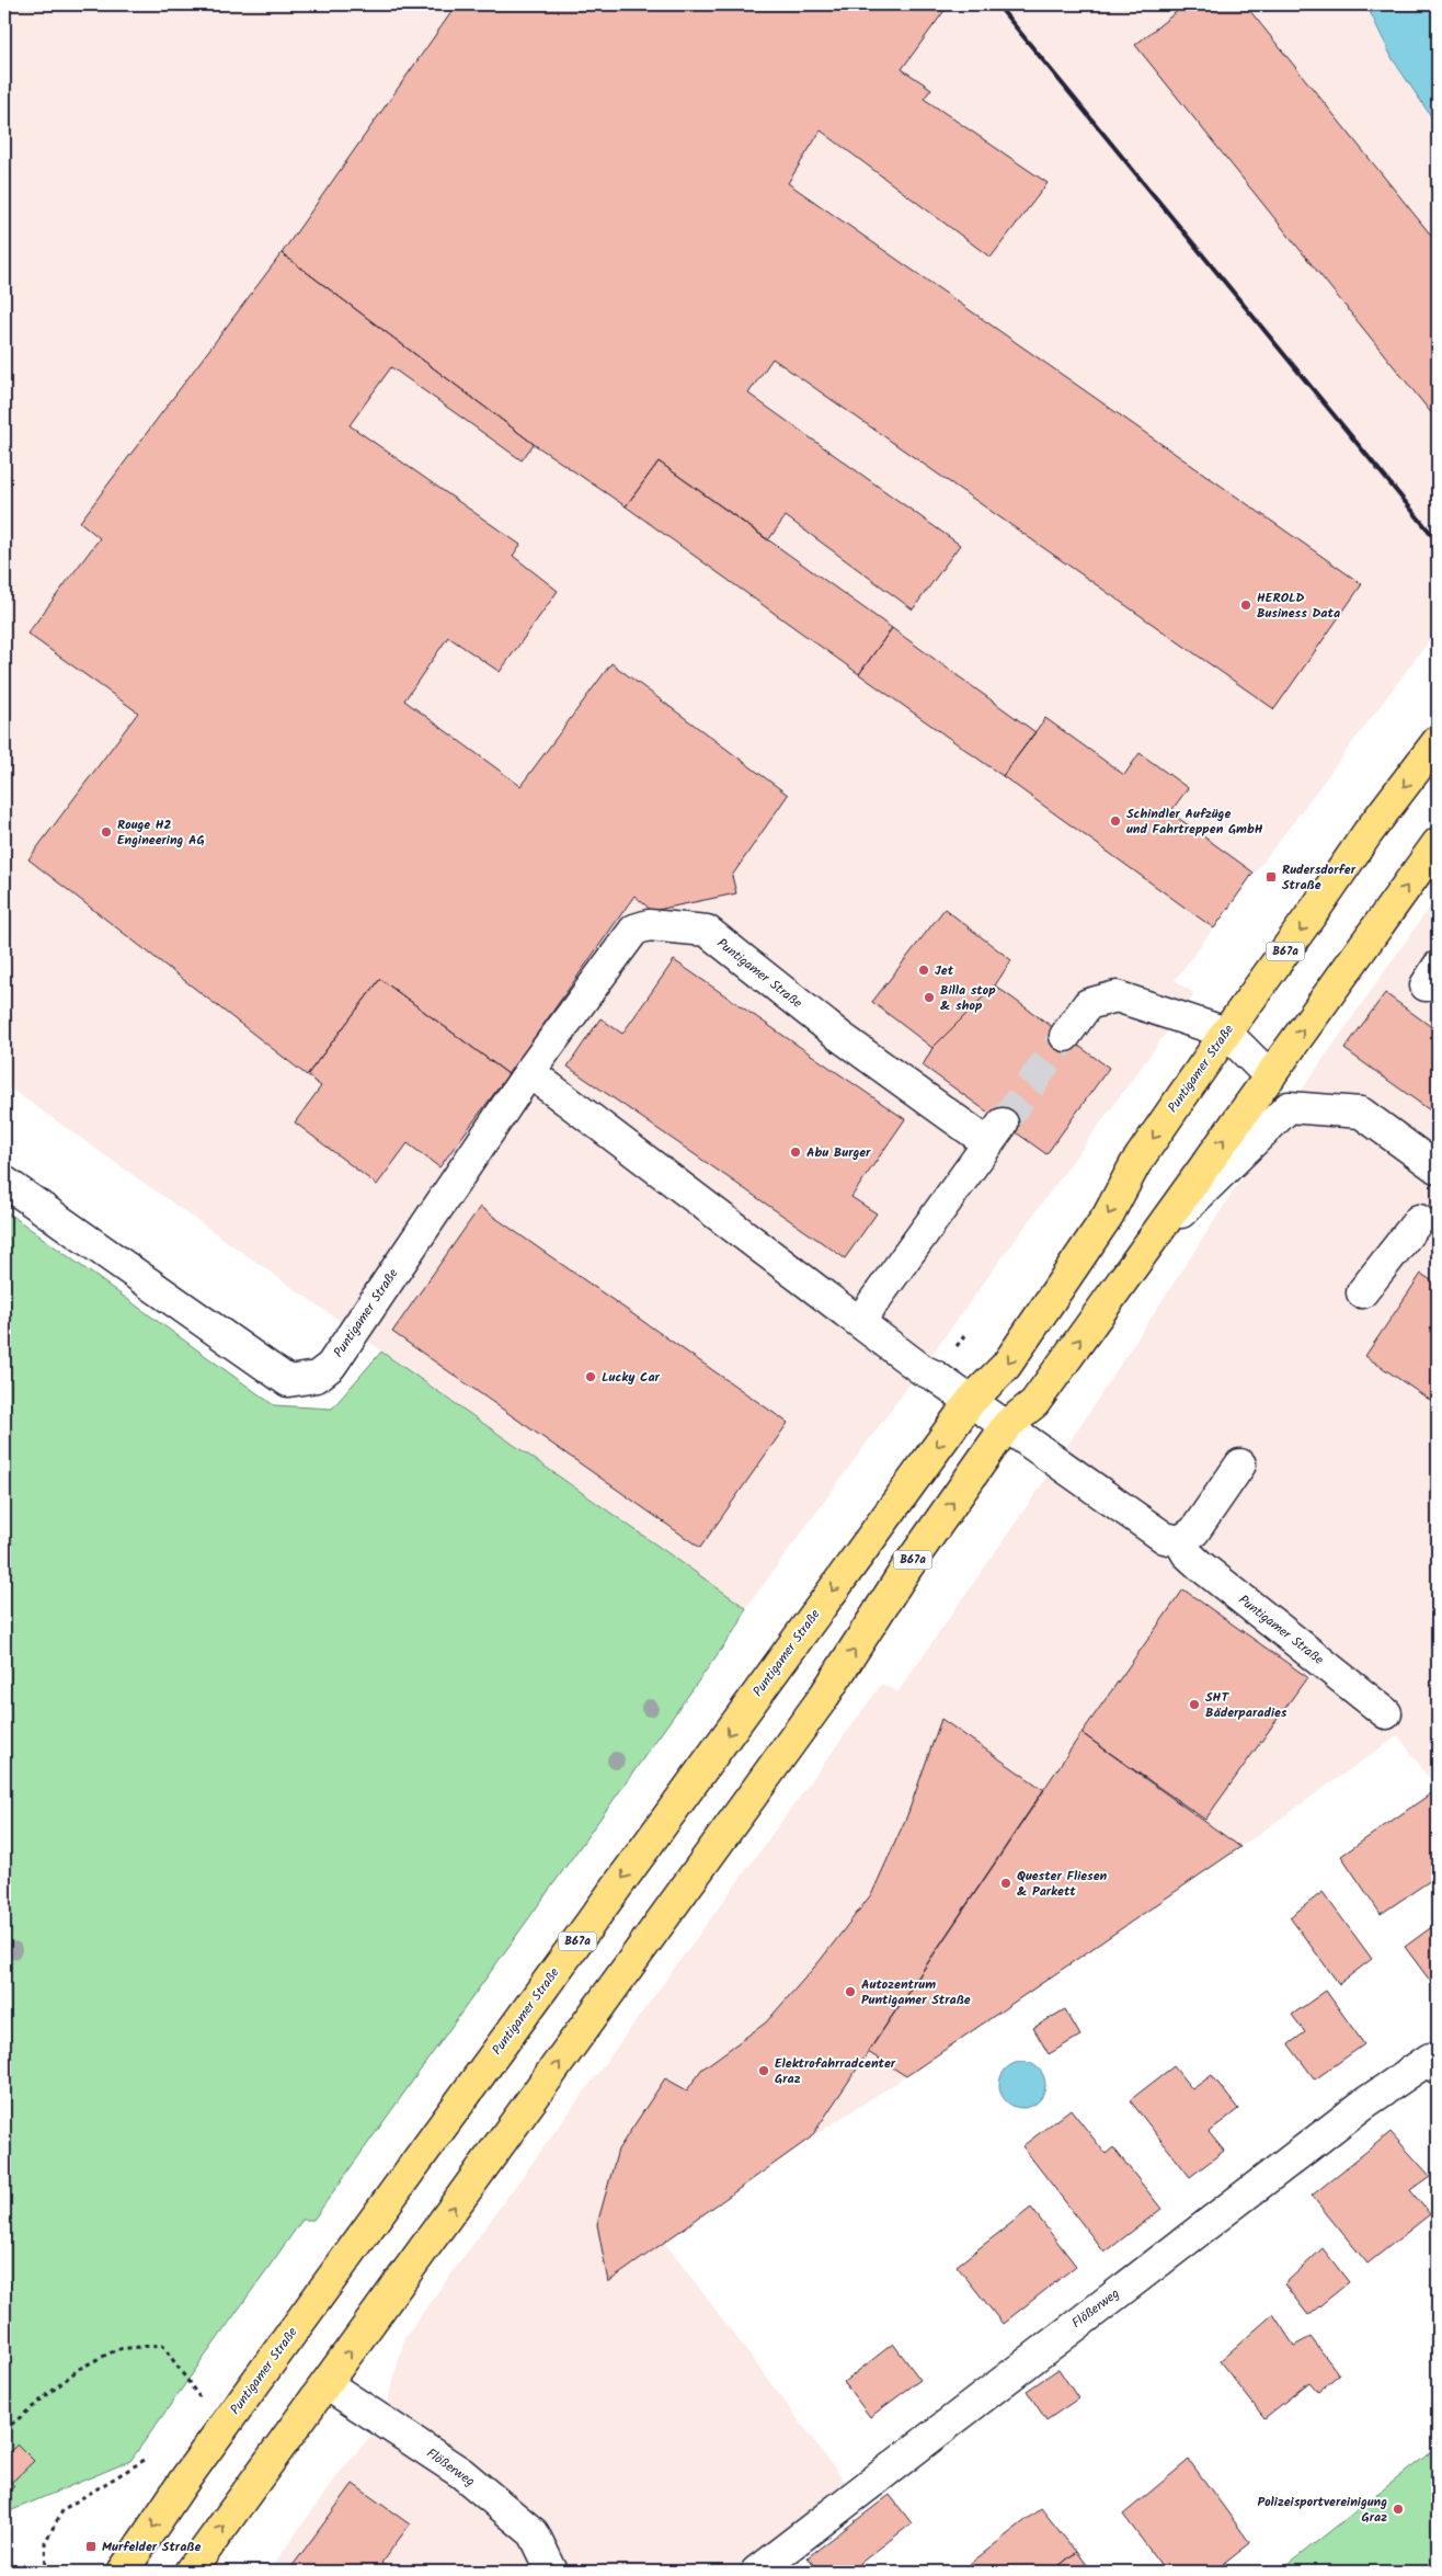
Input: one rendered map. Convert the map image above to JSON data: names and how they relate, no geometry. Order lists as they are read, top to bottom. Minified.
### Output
{"streets":{"main road":["B67a","Puntigamer Straße"],"street":["Flößerweg"]},"crossings":[["B67a","Puntigamer Straße"],["B67a","Flößerweg"]],"places":{"other":["HEROLD Business Data","Schindler Aufzüge und Fahrtreppen GmbH","Rouge H2 Engineering AG","Jet","Billa stop & shop","Abu Burger","Lucky Car","SHT Bäderparadies","Quester Fliesen & Parkett","Autozentrum Puntigamer Straße","Elektrofahrradcenter Graz","Polizeisportvereinigung Graz"],"transit":["Rudersdorfer Straße","Murfelder Straße"]}}
